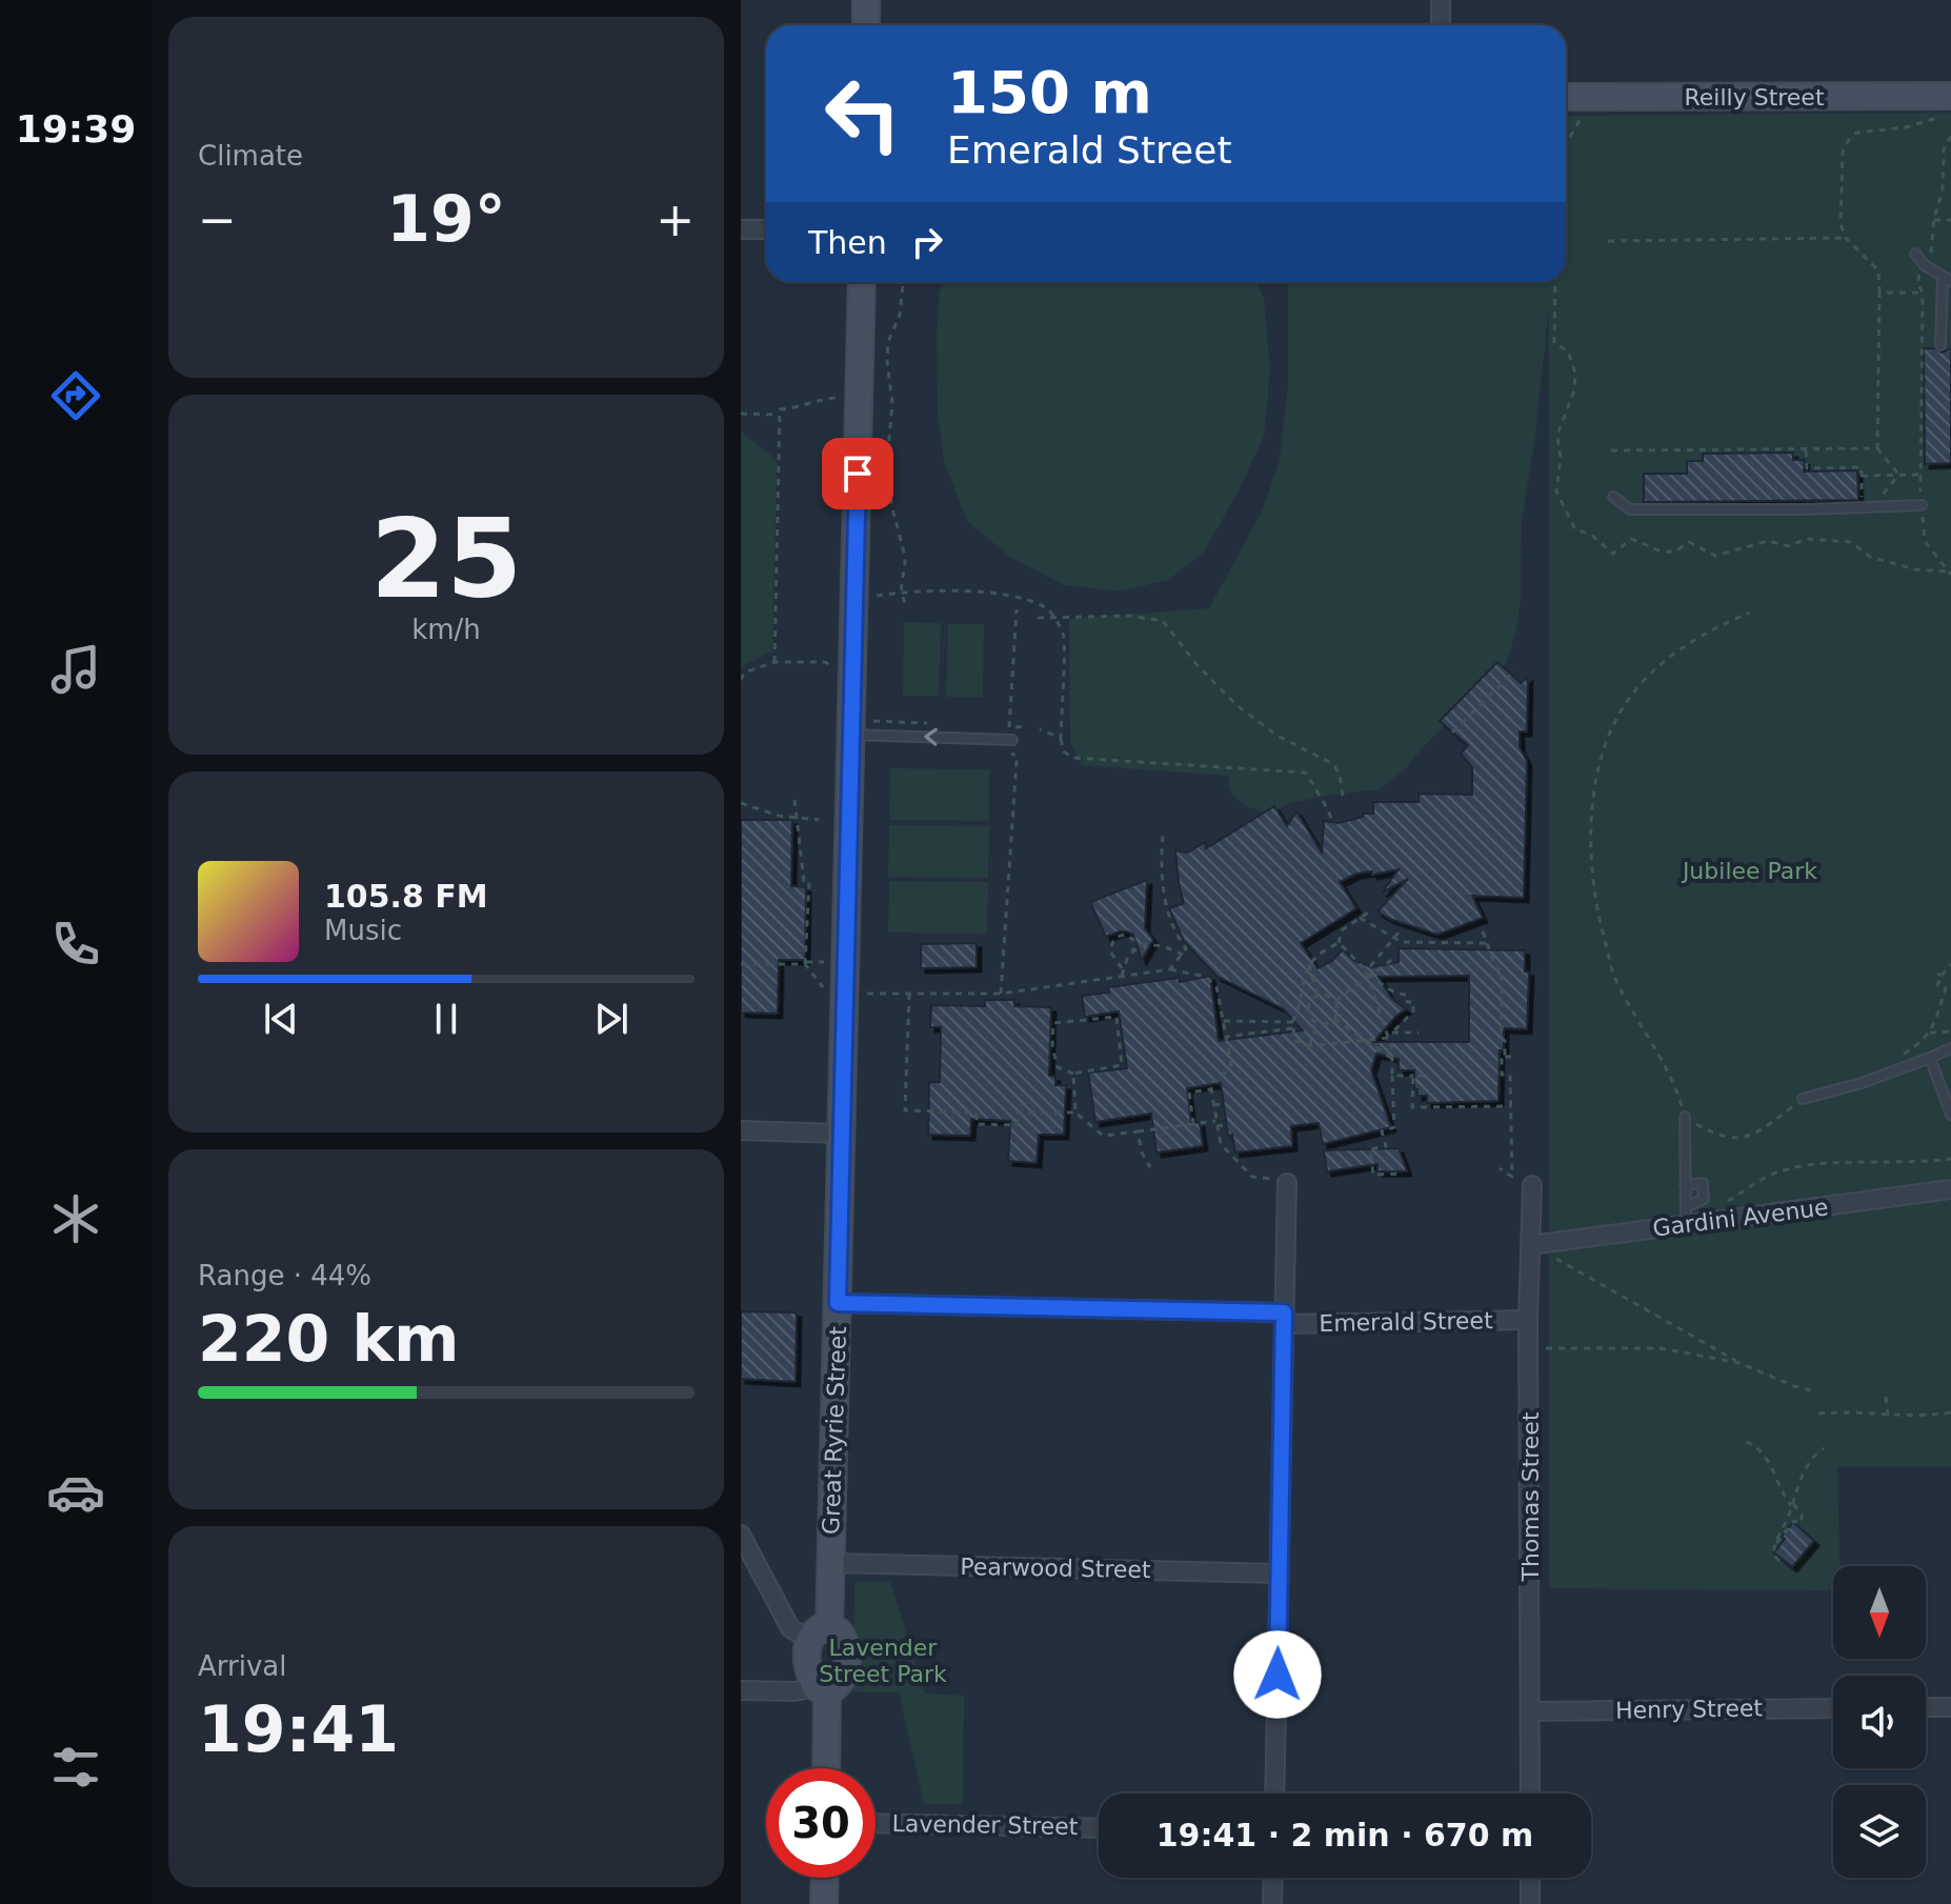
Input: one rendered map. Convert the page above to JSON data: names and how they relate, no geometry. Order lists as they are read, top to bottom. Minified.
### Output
{"streets":{"main road":["Reilly Street","Great Ryrie Street"],"street":["Gardini Avenue","Emerald Street","Thomas Street","Pearwood Street","Henry Street","Lavender Street"]},"crossings":[["Gardini Avenue","Thomas Street"],["Emerald Street","Great Ryrie Street"],["Emerald Street","Thomas Street"],["Great Ryrie Street","Pearwood Street"],["Thomas Street","Henry Street"]],"parks":["Jubilee Park","Lavender Street Park"],"north":"bottom","page":{"tabs":"19:39","tile":["Climate",["25","km/h"],["Range · 44%","220 km"],["Arrival","19:41"]],"turn":["150 m","Emerald Street"],"heat":["−","19°","+"],"then":"Then","song":["105.8 FM","Music"],"limit":"30","trip":"19:41 · 2 min · 670 m"}}
